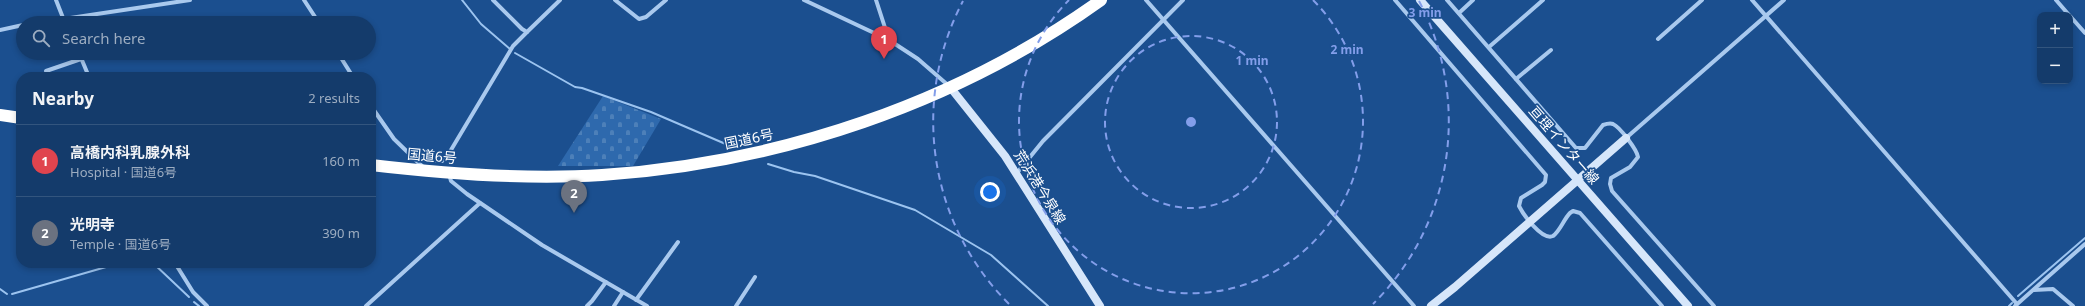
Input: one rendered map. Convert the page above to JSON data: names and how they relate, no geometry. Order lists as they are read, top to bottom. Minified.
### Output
{"streets":{"highway":["国道6号"],"main road":["亘理インター線","荒浜港今泉線"]},"crossings":[["国道6号","荒浜港今泉線"]],"page":{"map_buttons":["+","−"],"search":"Search here","pins":["1","2"],"heading":["Nearby","2 results"],"list":[{"mark":"1","name":"高橋内科乳腺外科","note":"Hospital · 国道6号","value":"160 m"},{"mark":"2","name":"光明寺","note":"Temple · 国道6号","value":"390 m"}]},"rings":["3 min","2 min","1 min"]}
